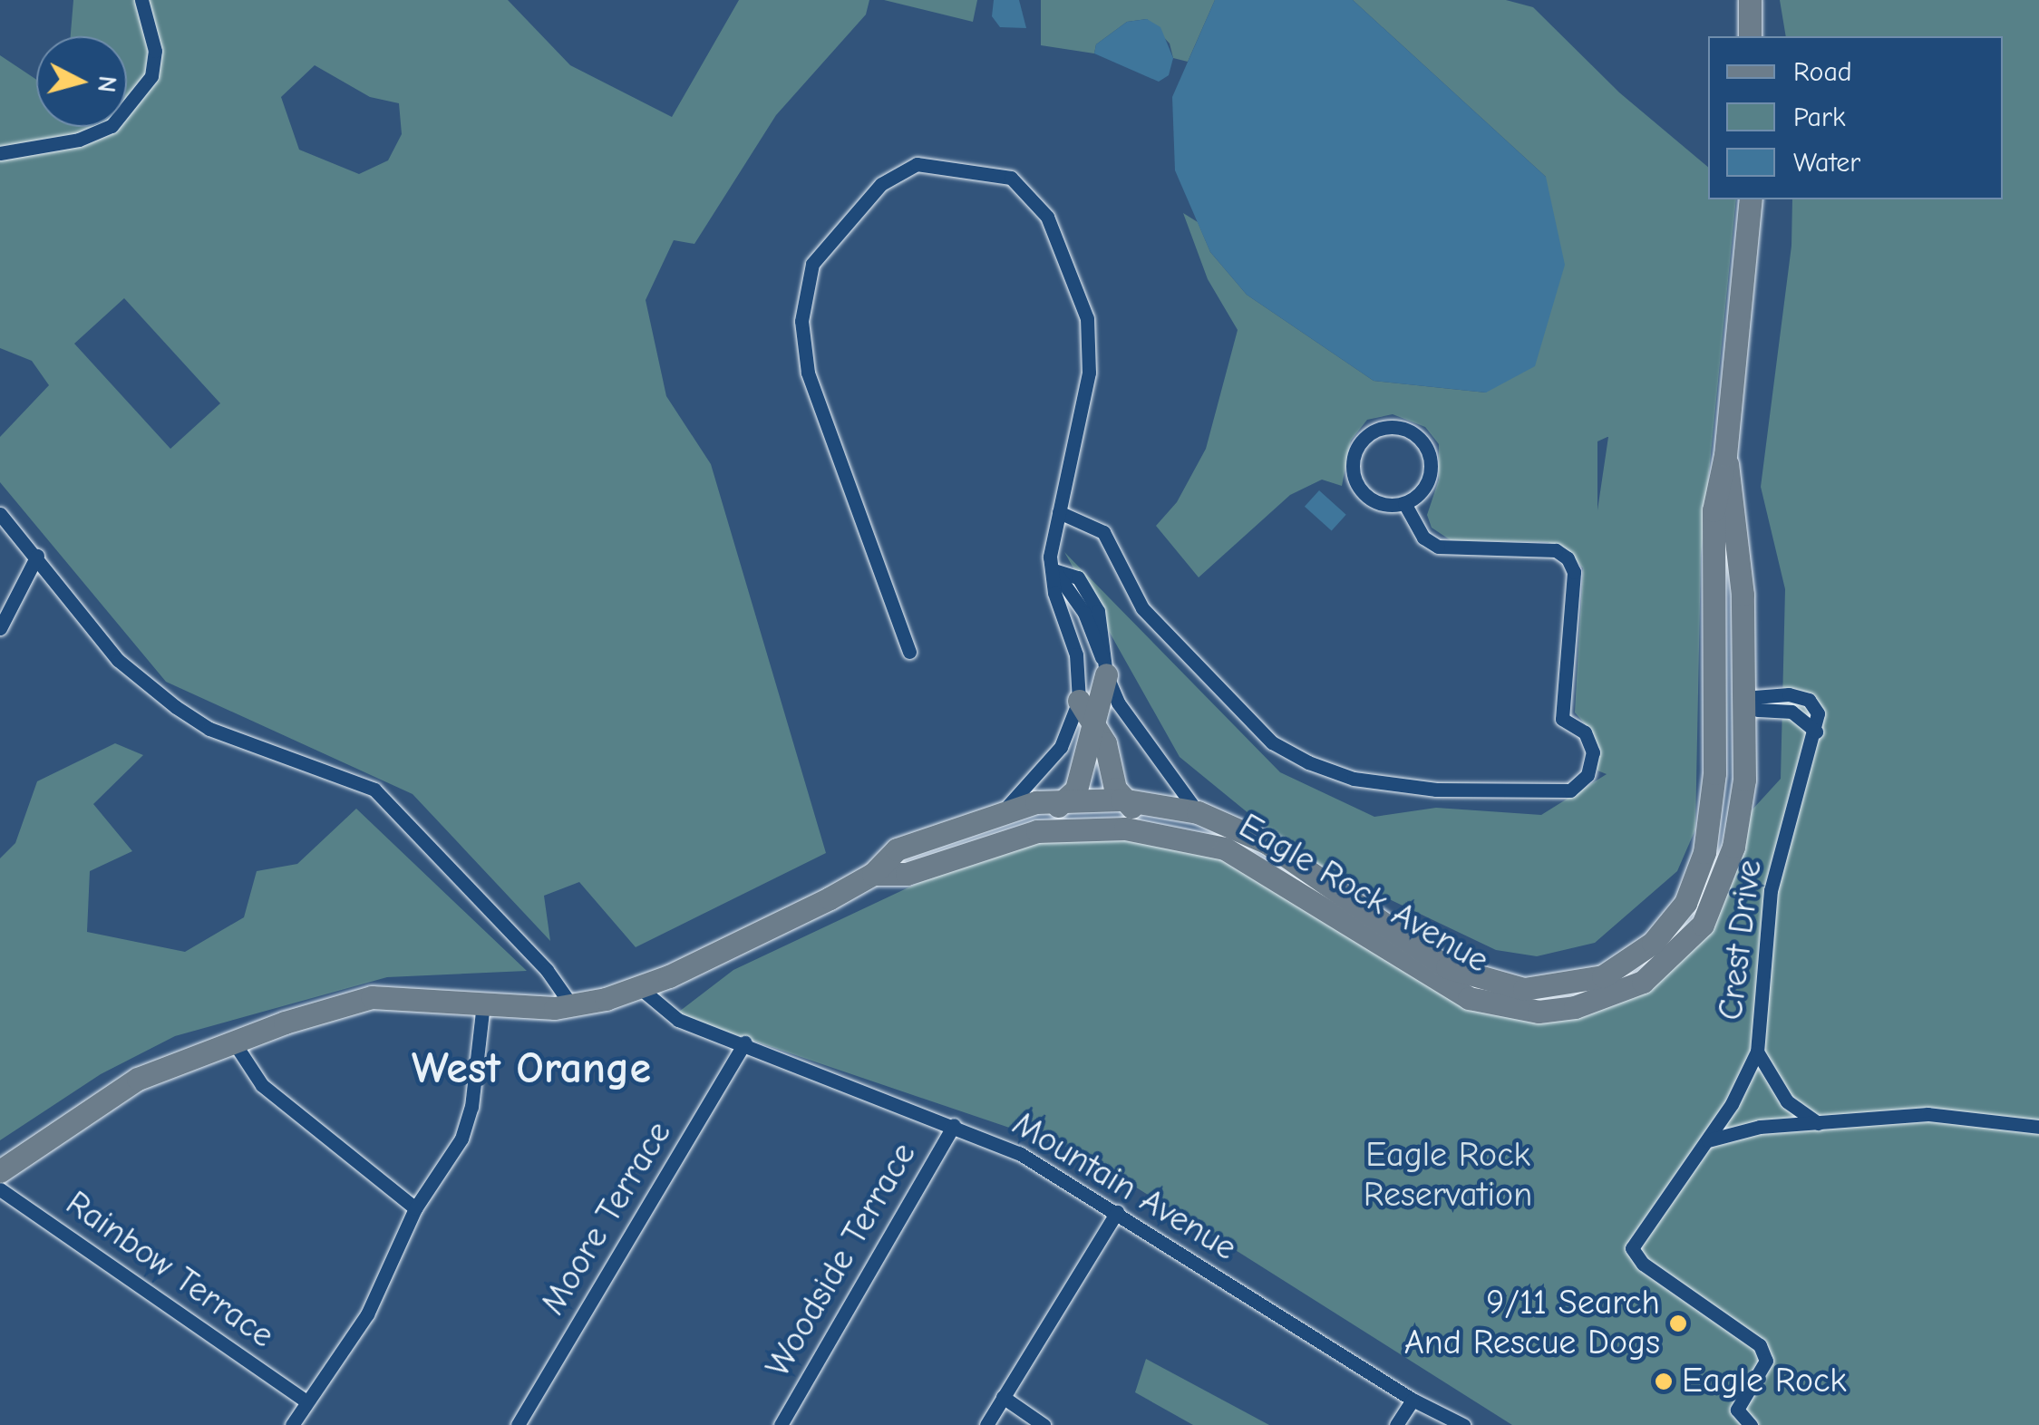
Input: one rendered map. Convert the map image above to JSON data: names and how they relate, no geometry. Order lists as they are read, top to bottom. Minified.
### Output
{"streets":{"main road":["Eagle Rock Avenue"],"street":["Crest Drive","Mountain Avenue","Moore Terrace","Woodside Terrace","Rainbow Terrace"]},"crossings":[["Eagle Rock Avenue","Crest Drive"],["Eagle Rock Avenue","Mountain Avenue"],["Mountain Avenue","Moore Terrace"],["Mountain Avenue","Woodside Terrace"]],"districts":["West Orange"],"parks":["Eagle Rock Reservation"],"places":["9/11 Search And Rescue Dogs","Eagle Rock"],"legend":["Road","Park","Water"],"north":"right"}
